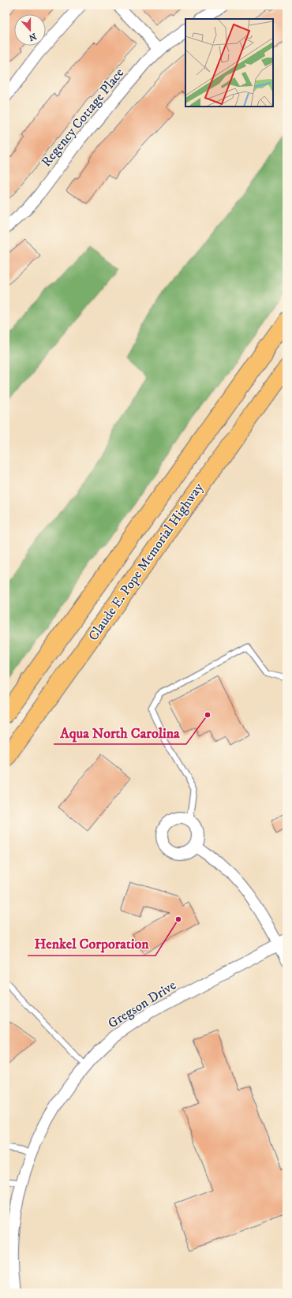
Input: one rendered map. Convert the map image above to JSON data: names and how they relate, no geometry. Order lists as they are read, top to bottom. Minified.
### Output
{"streets":{"highway":["Claude E. Pope Memorial Highway"],"street":["Regency Cottage Place","Gregson Drive"]},"places":["Aqua North Carolina","Henkel Corporation"],"north":"bottom"}
